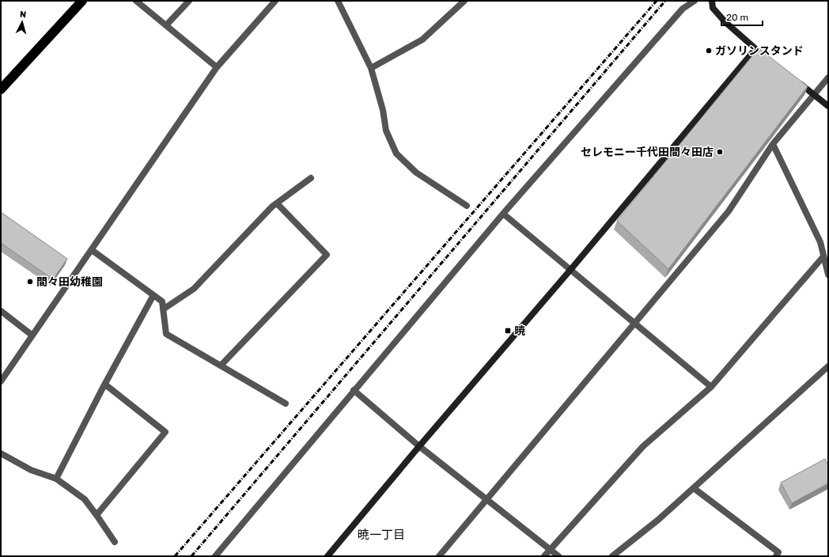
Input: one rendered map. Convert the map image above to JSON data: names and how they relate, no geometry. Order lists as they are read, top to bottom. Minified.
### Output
{"districts":["暁一丁目"],"places":{"other":["ガソリンスタンド","セレモニー千代田間々田店","間々田幼稚園"],"transit":["暁"]},"scale_bar":"20 m","north":"top"}
